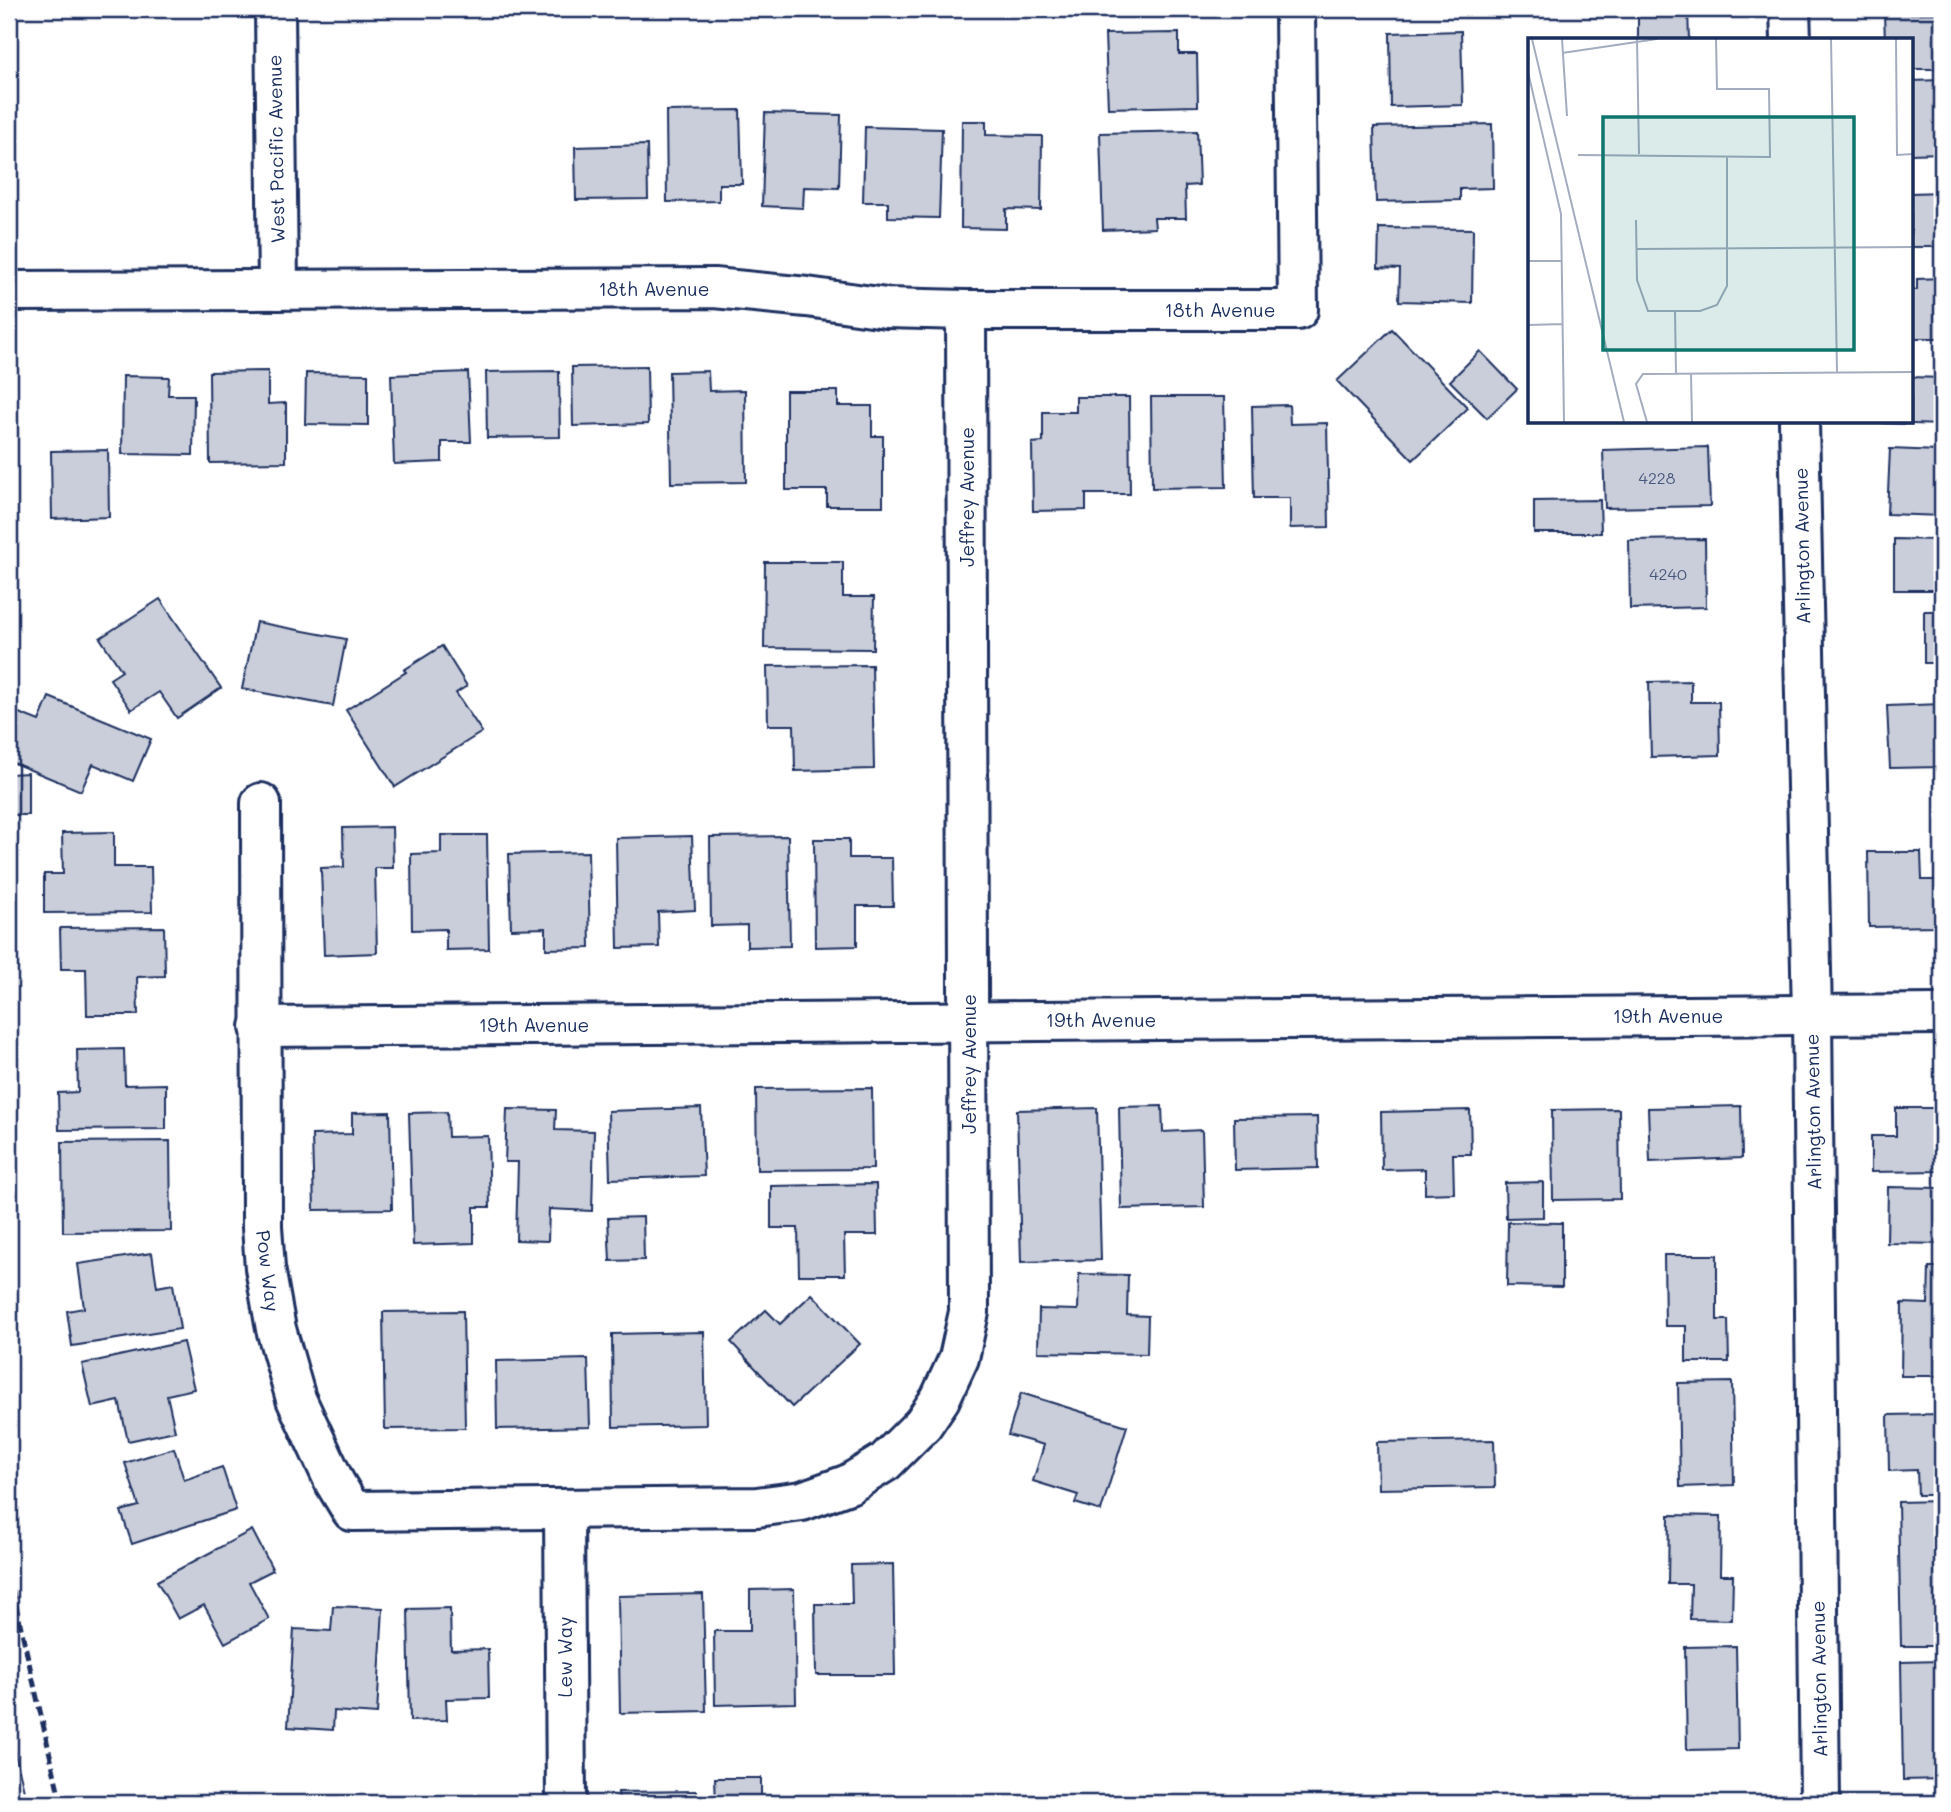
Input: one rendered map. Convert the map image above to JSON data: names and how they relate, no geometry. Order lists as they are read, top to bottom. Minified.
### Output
{"streets":{"street":["West Pacific Avenue","18th Avenue","Jeffrey Avenue","Arlington Avenue","19th Avenue","Pow Way","Lew Way"]},"crossings":[["West Pacific Avenue","18th Avenue"],["18th Avenue","Jeffrey Avenue"],["Jeffrey Avenue","19th Avenue"],["Jeffrey Avenue","Pow Way"],["Jeffrey Avenue","Lew Way"],["Arlington Avenue","19th Avenue"],["19th Avenue","Pow Way"],["Pow Way","Lew Way"]],"house_numbers":["4228","4240"]}
